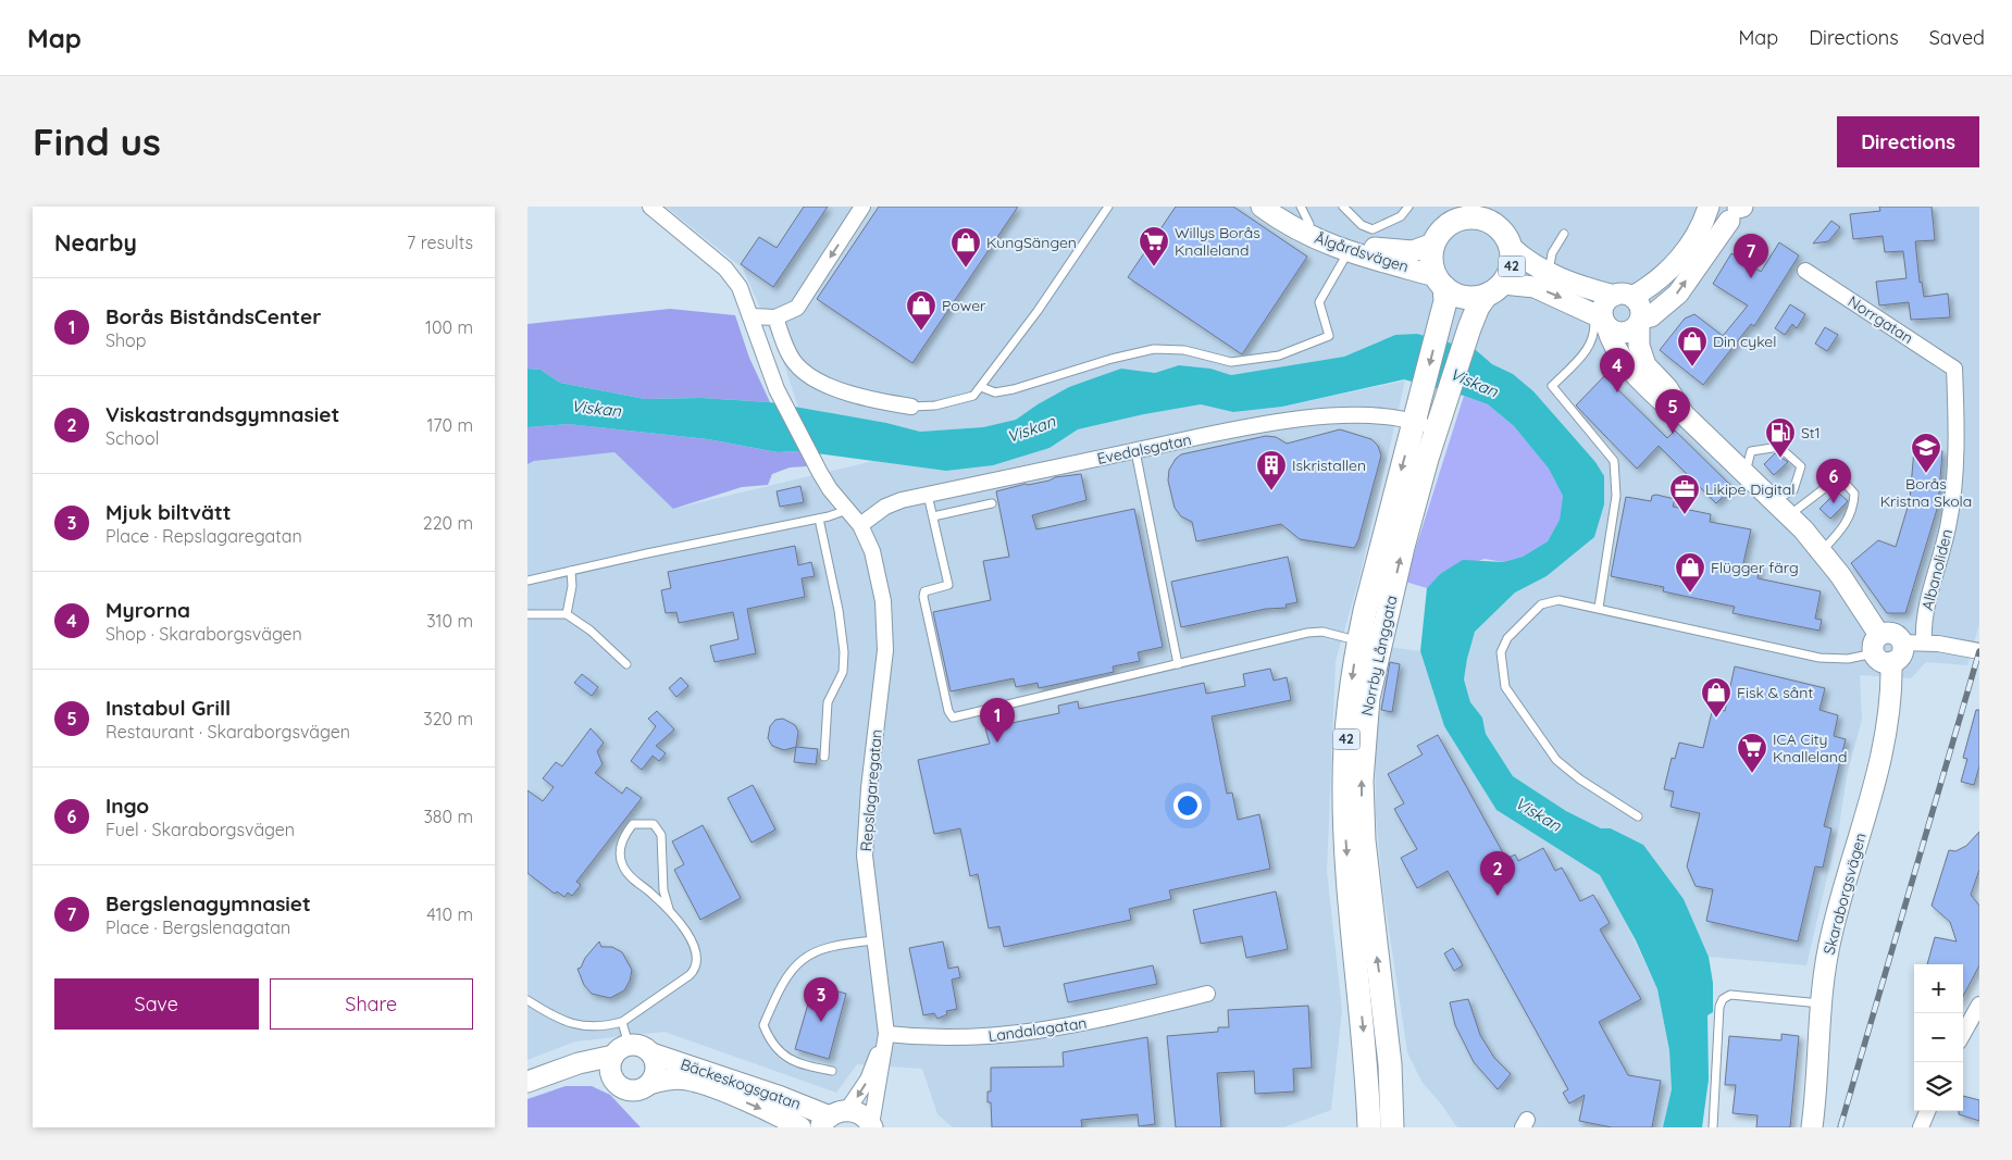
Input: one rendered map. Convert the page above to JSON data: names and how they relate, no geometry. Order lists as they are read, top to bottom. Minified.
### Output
{"streets":{"main road":["42","Norrby Långgata"],"street":["Ålgårdsvägen","Norrgatan","Evedalsgatan","Albanoliden","Repslagaregatan","Skaraborgsvägen","Landalagatan","Bäckeskogsgatan"]},"crossings":[["Ålgårdsvägen","42"],["Ålgårdsvägen","Norrby Långgata"],["42","Norrby Långgata"],["Norrgatan","Albanoliden"],["Evedalsgatan","Norrby Långgata"],["Evedalsgatan","Repslagaregatan"],["Repslagaregatan","Landalagatan"],["Repslagaregatan","Bäckeskogsgatan"]],"water":["Viskan"],"places":{"supermarket":["Willys Borås Knalleland","ICA City Knalleland"],"shop":["KungSängen","Power","Din cykel","Flügger färg","Fisk & sånt"],"fuel station":["St1"],"school or university":["Borås Kristna Skola"],"building":["Iskristallen"],"office":["Likipe Digital"]},"page":{"header":"Map","nav":["Map","Directions","Saved"],"buttons":["Directions",["Save","Share"]],"title":"Find us","heading":["Nearby","7 results"],"pins":["7","4","5","6","1","2","3"],"list":[{"mark":"1","name":"Borås BiståndsCenter","note":"Shop","value":"100 m"},{"mark":"2","name":"Viskastrandsgymnasiet","note":"School","value":"170 m"},{"mark":"3","name":"Mjuk biltvätt","note":"Place · Repslagaregatan","value":"220 m"},{"mark":"4","name":"Myrorna","note":"Shop · Skaraborgsvägen","value":"310 m"},{"mark":"5","name":"Instabul Grill","note":"Restaurant · Skaraborgsvägen","value":"320 m"},{"mark":"6","name":"Ingo","note":"Fuel · Skaraborgsvägen","value":"380 m"},{"mark":"7","name":"Bergslenagymnasiet","note":"Place · Bergslenagatan","value":"410 m"}],"map_buttons":["+","−"]}}
